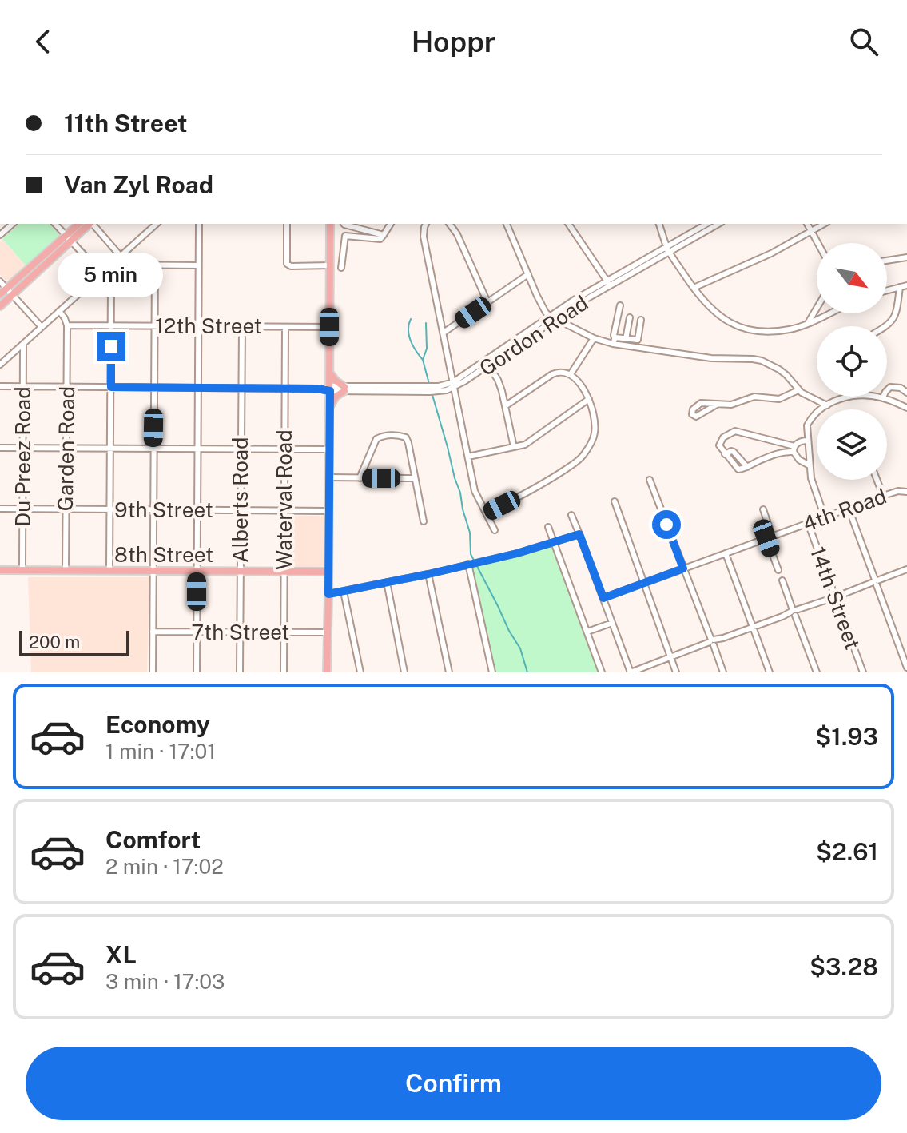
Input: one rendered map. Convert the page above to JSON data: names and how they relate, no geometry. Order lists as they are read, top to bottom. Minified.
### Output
{"streets":{"main road":["8th Street"],"street":["12th Street","Gordon Road","Garden Road","Du Preez Road","Alberts Road","Waterval Road","9th Street","4th Road","14th Street","7th Street"]},"crossings":[["12th Street","Garden Road"],["12th Street","Alberts Road"],["12th Street","Waterval Road"],["Gordon Road","Garden Road"],["Gordon Road","Du Preez Road"],["Gordon Road","Alberts Road"],["Gordon Road","Waterval Road"],["Garden Road","9th Street"],["Garden Road","8th Street"],["Du Preez Road","9th Street"],["Du Preez Road","8th Street"],["Alberts Road","9th Street"],["Alberts Road","8th Street"],["Alberts Road","7th Street"],["Waterval Road","9th Street"],["Waterval Road","8th Street"],["Waterval Road","7th Street"],["4th Road","14th Street"]],"scale_bar":"200 m","north":"bottom right","page":{"header":"Hoppr","banner":["11th Street","Van Zyl Road"],"bubble":"5 min","scale":"200 m","list":[{"name":"Economy","note":"1 min · 17:01","value":"$1.93"},{"name":"Comfort","note":"2 min · 17:02","value":"$2.61"},{"name":"XL","note":"3 min · 17:03","value":"$3.28"}],"buttons":"Confirm"}}
